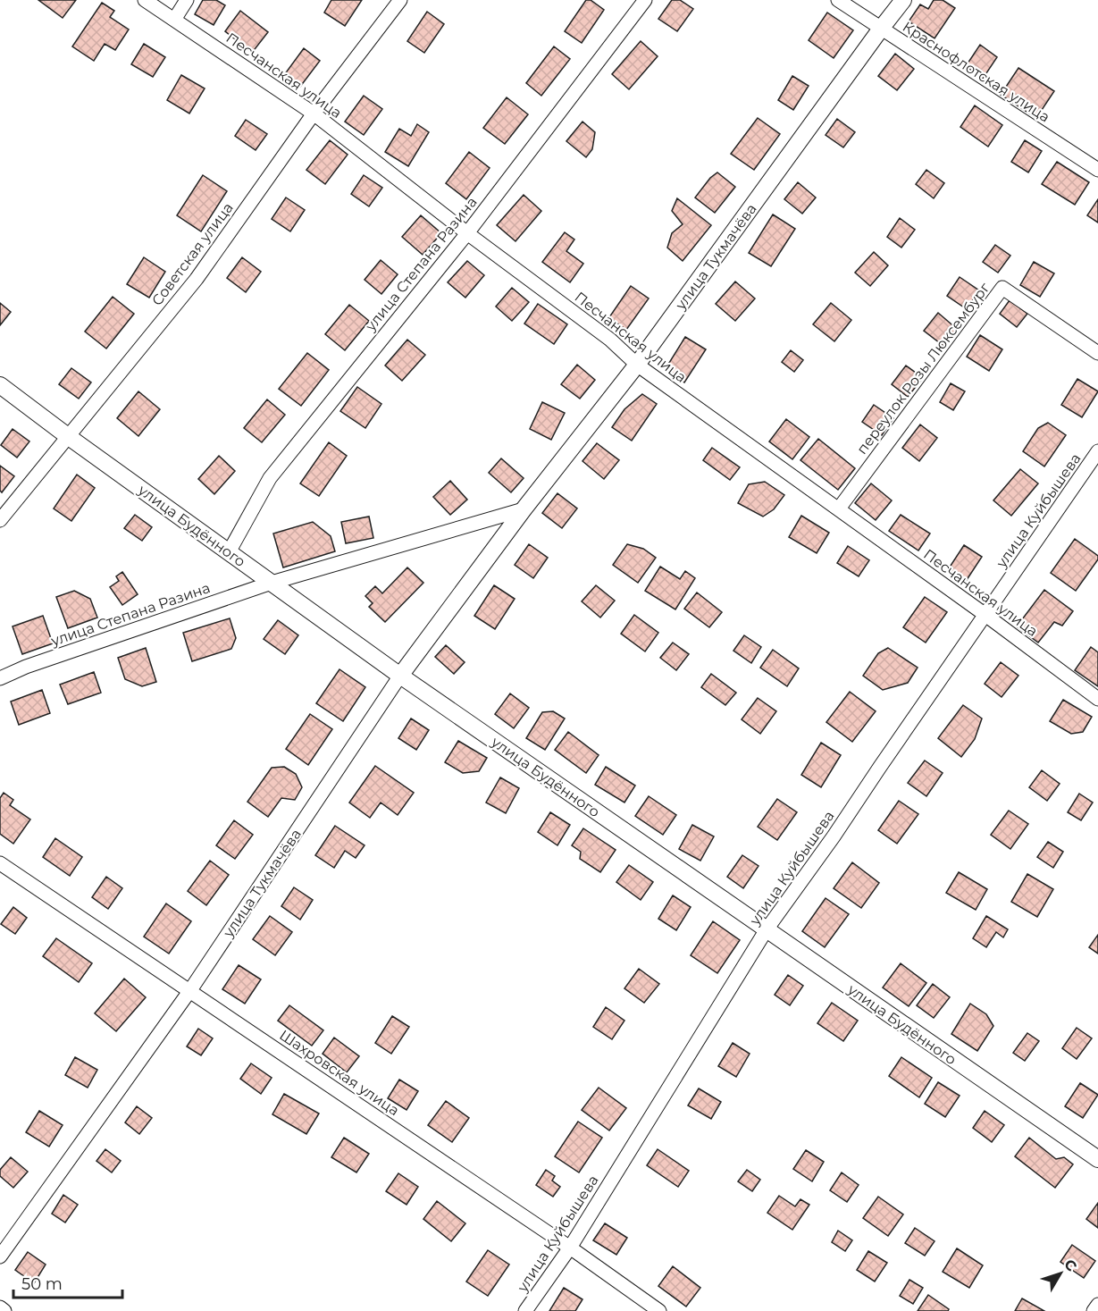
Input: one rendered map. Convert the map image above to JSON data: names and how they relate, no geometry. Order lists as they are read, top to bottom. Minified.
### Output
{"streets":{"street":["Краснофлотская улица","Песчанская улица","Советская улица","улица Тукмачёва","улица Степана Разина","переулок Розы Люксембург","улица Куйбышева","улица Будённого","Шахровская улица"]},"crossings":[["Краснофлотская улица","улица Тукмачёва"],["Песчанская улица","Советская улица"],["Песчанская улица","улица Тукмачёва"],["Песчанская улица","улица Степана Разина"],["Песчанская улица","переулок Розы Люксембург"],["Песчанская улица","улица Куйбышева"],["Советская улица","улица Будённого"],["улица Тукмачёва","улица Будённого"],["улица Тукмачёва","Шахровская улица"],["улица Степана Разина","улица Будённого"],["улица Куйбышева","улица Будённого"],["улица Куйбышева","Шахровская улица"]],"scale_bar":"50 m","north":"top right"}
